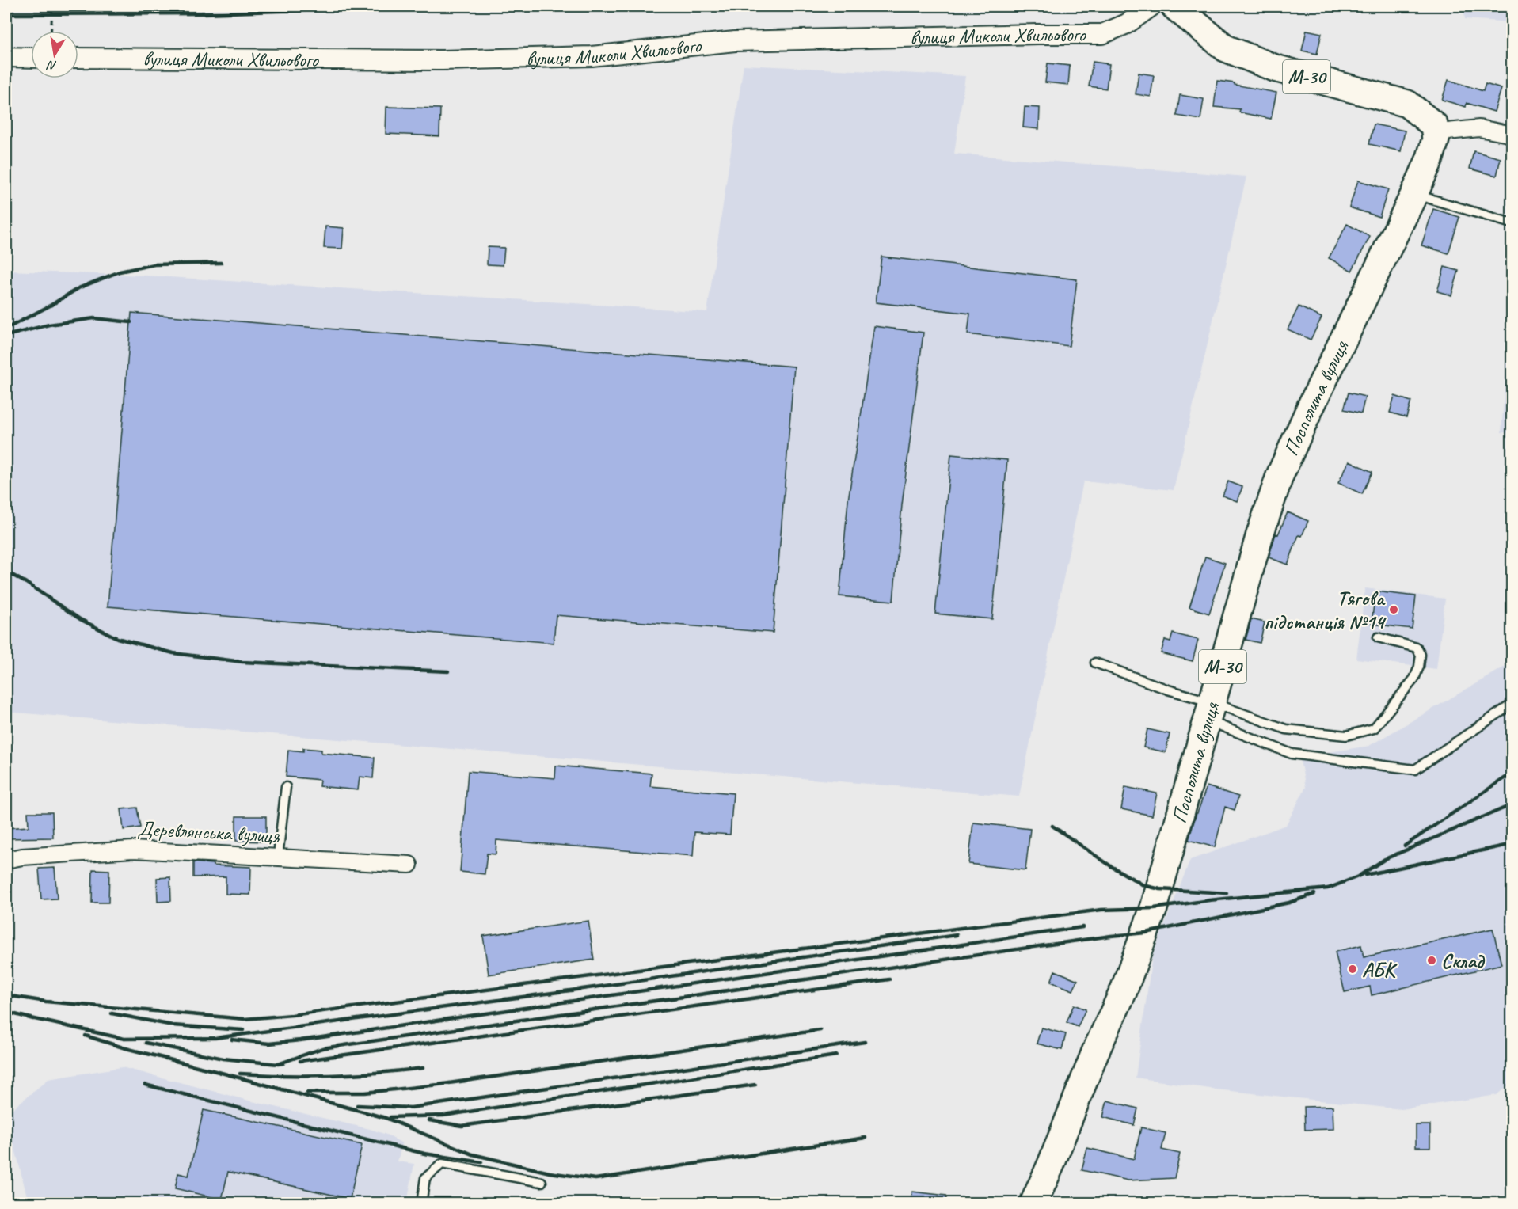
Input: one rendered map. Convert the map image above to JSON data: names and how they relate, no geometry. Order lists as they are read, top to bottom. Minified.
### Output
{"streets":{"highway":["М-30","Посполита вулиця"],"street":["вулиця Миколи Хвильового","Деревлянська вулиця"]},"crossings":[["М-30","Посполита вулиця"]],"places":["Тягова пiдстанцiя №14","Склад","АБК"],"north":"bottom"}
